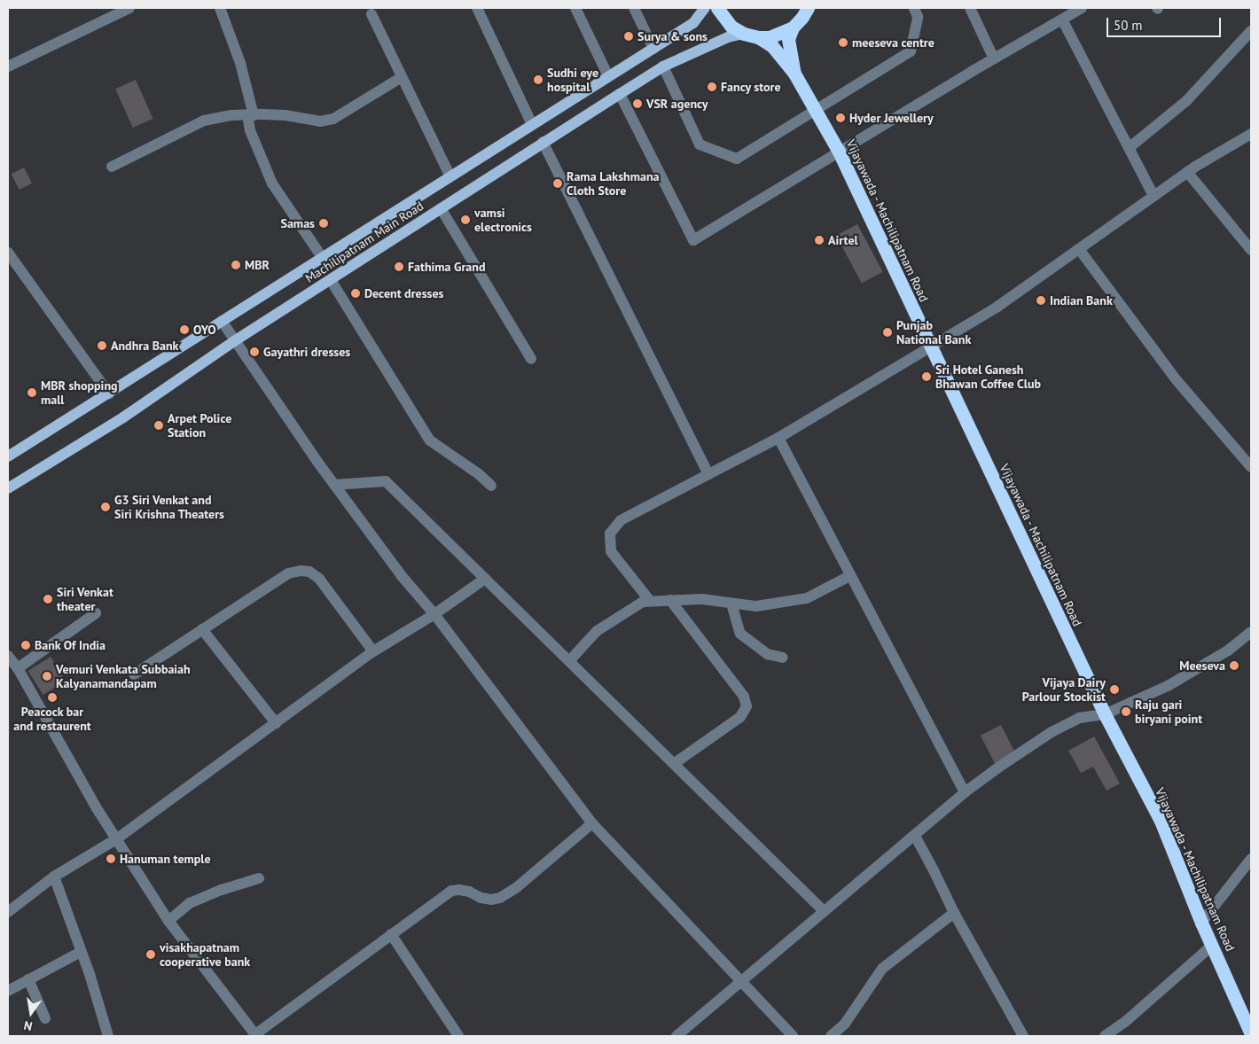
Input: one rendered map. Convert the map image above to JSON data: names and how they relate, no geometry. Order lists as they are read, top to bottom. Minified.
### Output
{"streets":{"highway":["Vijayawada - Machilipatnam Road"],"main road":["Machilipatnam Main Road"]},"places":["Surya & sons","meeseva centre","Sudhi eye hospital","Fancy store","VSR agency","Hyder Jewellery","Rama Lakshmana Cloth Store","vamsi electronics","Samas","Airtel","MBR","Fathima Grand","Decent dresses","Indian Bank","OYO","Punjab National Bank","Andhra Bank","Gayathri dresses","Sri Hotel Ganesh Bhawan Coffee Club","MBR shopping mall","Arpet Police Station","G3 Siri Venkat and Siri Krishna Theaters","Siri Venkat theater","Bank Of India","Meeseva","Vemuri Venkata Subbaiah Kalyanamandapam","Vijaya Dairy Parlour Stockist","Peacock bar and restaurent","Raju gari biryani point","Hanuman temple","visakhapatnam cooperative bank"],"scale_bar":"50 m","north":"bottom"}
